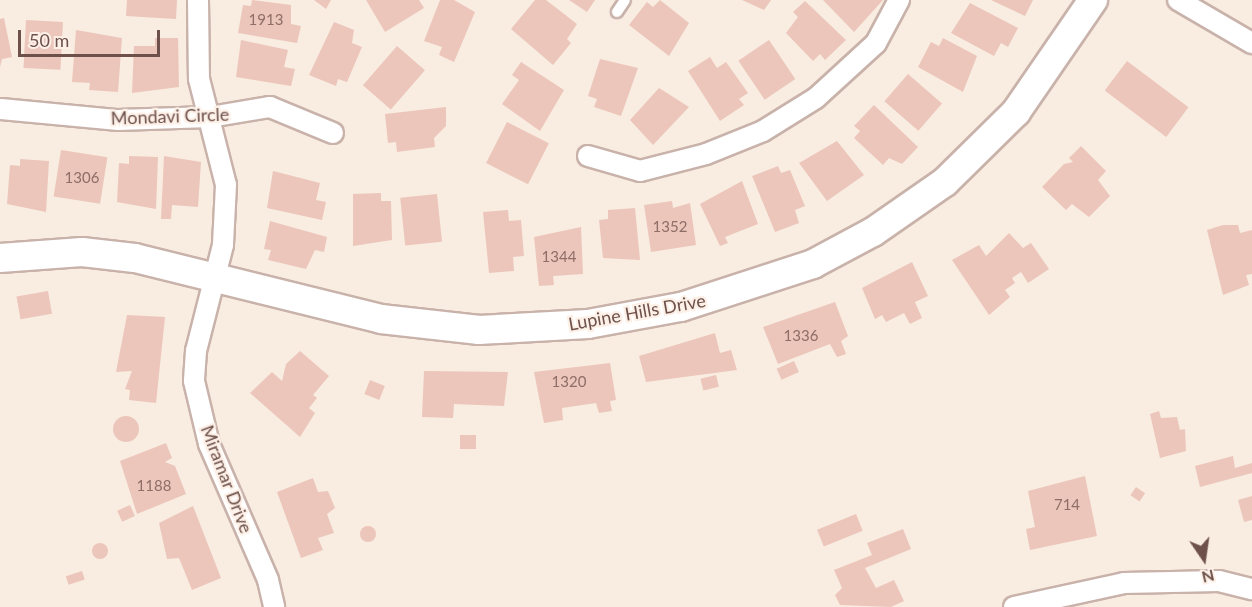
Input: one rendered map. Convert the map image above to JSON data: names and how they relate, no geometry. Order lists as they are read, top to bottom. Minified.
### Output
{"streets":{"street":["Mondavi Circle","Lupine Hills Drive","Miramar Drive"]},"crossings":[["Mondavi Circle","Miramar Drive"],["Lupine Hills Drive","Miramar Drive"]],"house_numbers":["1913","1306","1352","1344","1336","1320","1188","714"],"scale_bar":"50 m","north":"bottom"}
